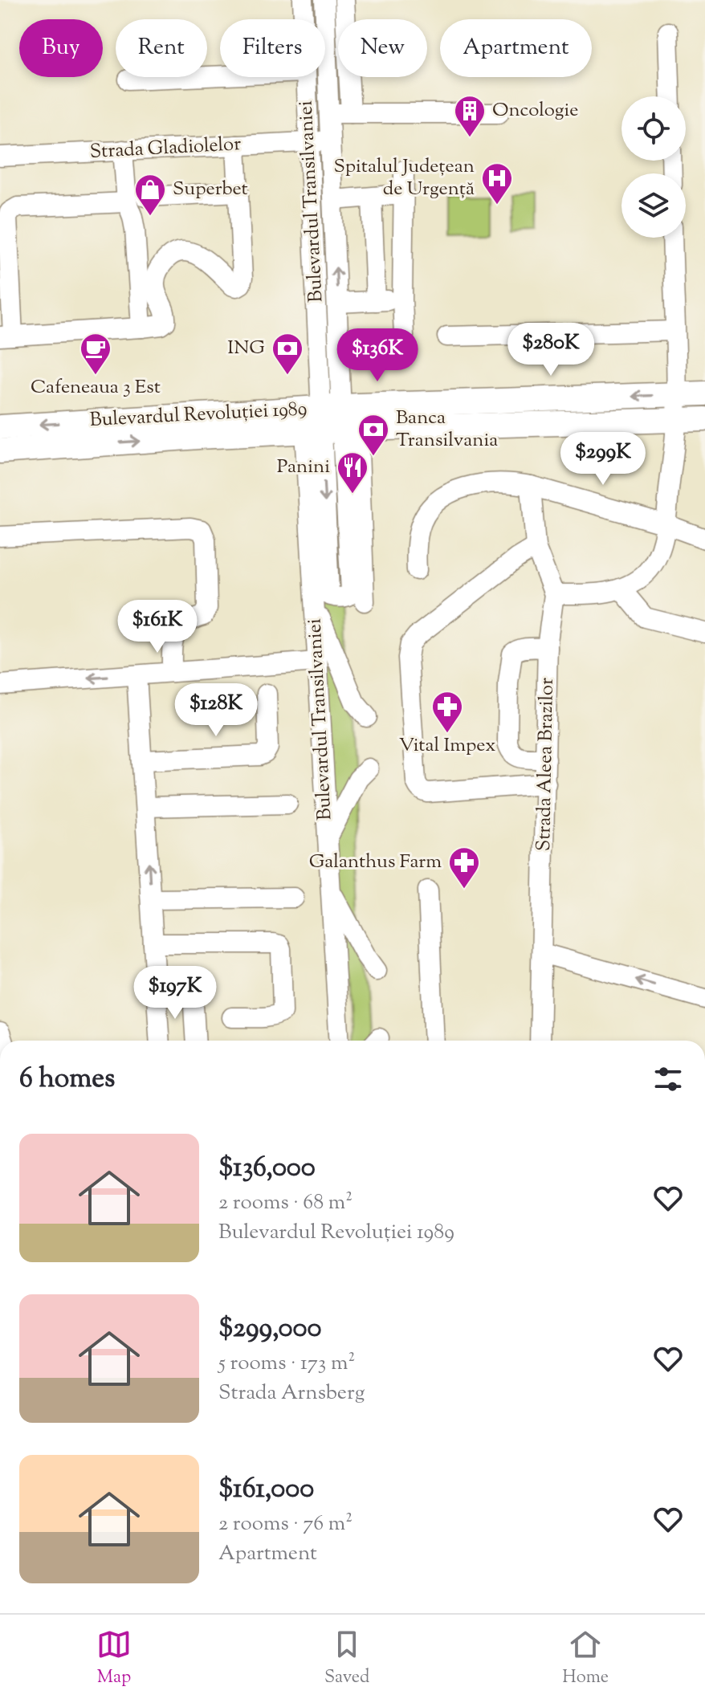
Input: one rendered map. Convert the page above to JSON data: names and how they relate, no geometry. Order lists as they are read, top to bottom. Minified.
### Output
{"streets":{"main road":["Bulevardul Revoluției 1989"],"street":["Strada Gladiolelor","Bulevardul Transilvaniei","Strada Aleea Brazilor"]},"crossings":[["Strada Gladiolelor","Bulevardul Transilvaniei"],["Bulevardul Transilvaniei","Bulevardul Revoluției 1989"]],"places":{"building":["Oncologie"],"hospital":["Spitalul Județean de Urgență"],"shop":["Superbet"],"cafe":["Cafeneaua 3 Est"],"bank":["ING","Banca Transilvania"],"restaurant":["Panini"],"pharmacy":["Vital Impex","Galanthus Farm"]},"page":{"chip":["Buy","Rent","Filters","New","Apartment"],"price":["$280K","$136K","$299K","$161K","$128K","$197K"],"heading":"6 homes","list":[{"name":"$136,000","note":"2 rooms · 68 m² · Bulevardul Revoluției 1989"},{"name":"$299,000","note":"5 rooms · 173 m² · Strada Arnsberg"},{"name":"$161,000","note":"2 rooms · 76 m² · Apartment"}],"tabs":["Map","Saved","Home"]}}
